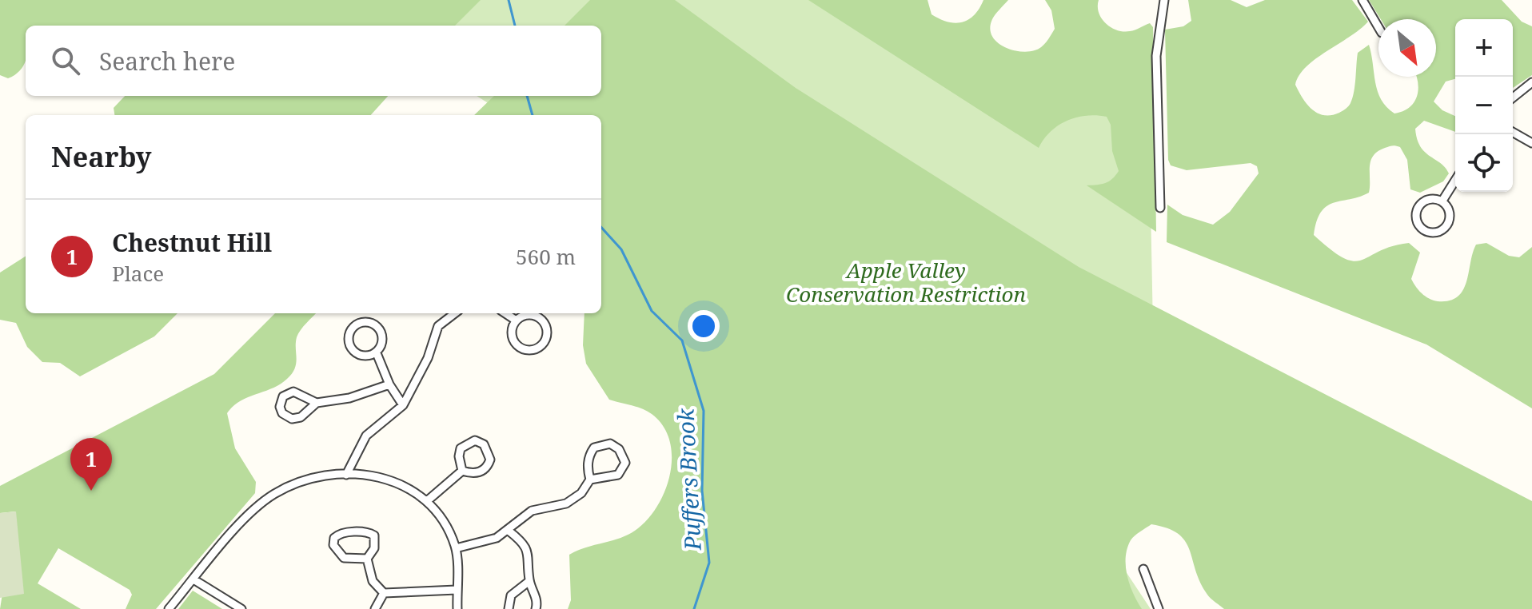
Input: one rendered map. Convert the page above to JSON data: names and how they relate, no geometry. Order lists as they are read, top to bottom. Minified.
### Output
{"water":["Puffers Brook"],"parks":["Apple Valley Conservation Restriction"],"north":"bottom right","page":{"map_buttons":["+","−"],"search":"Search here","heading":"Nearby","list":[{"mark":"1","name":"Chestnut Hill","note":"Place","value":"560 m"}],"pins":"1"}}
